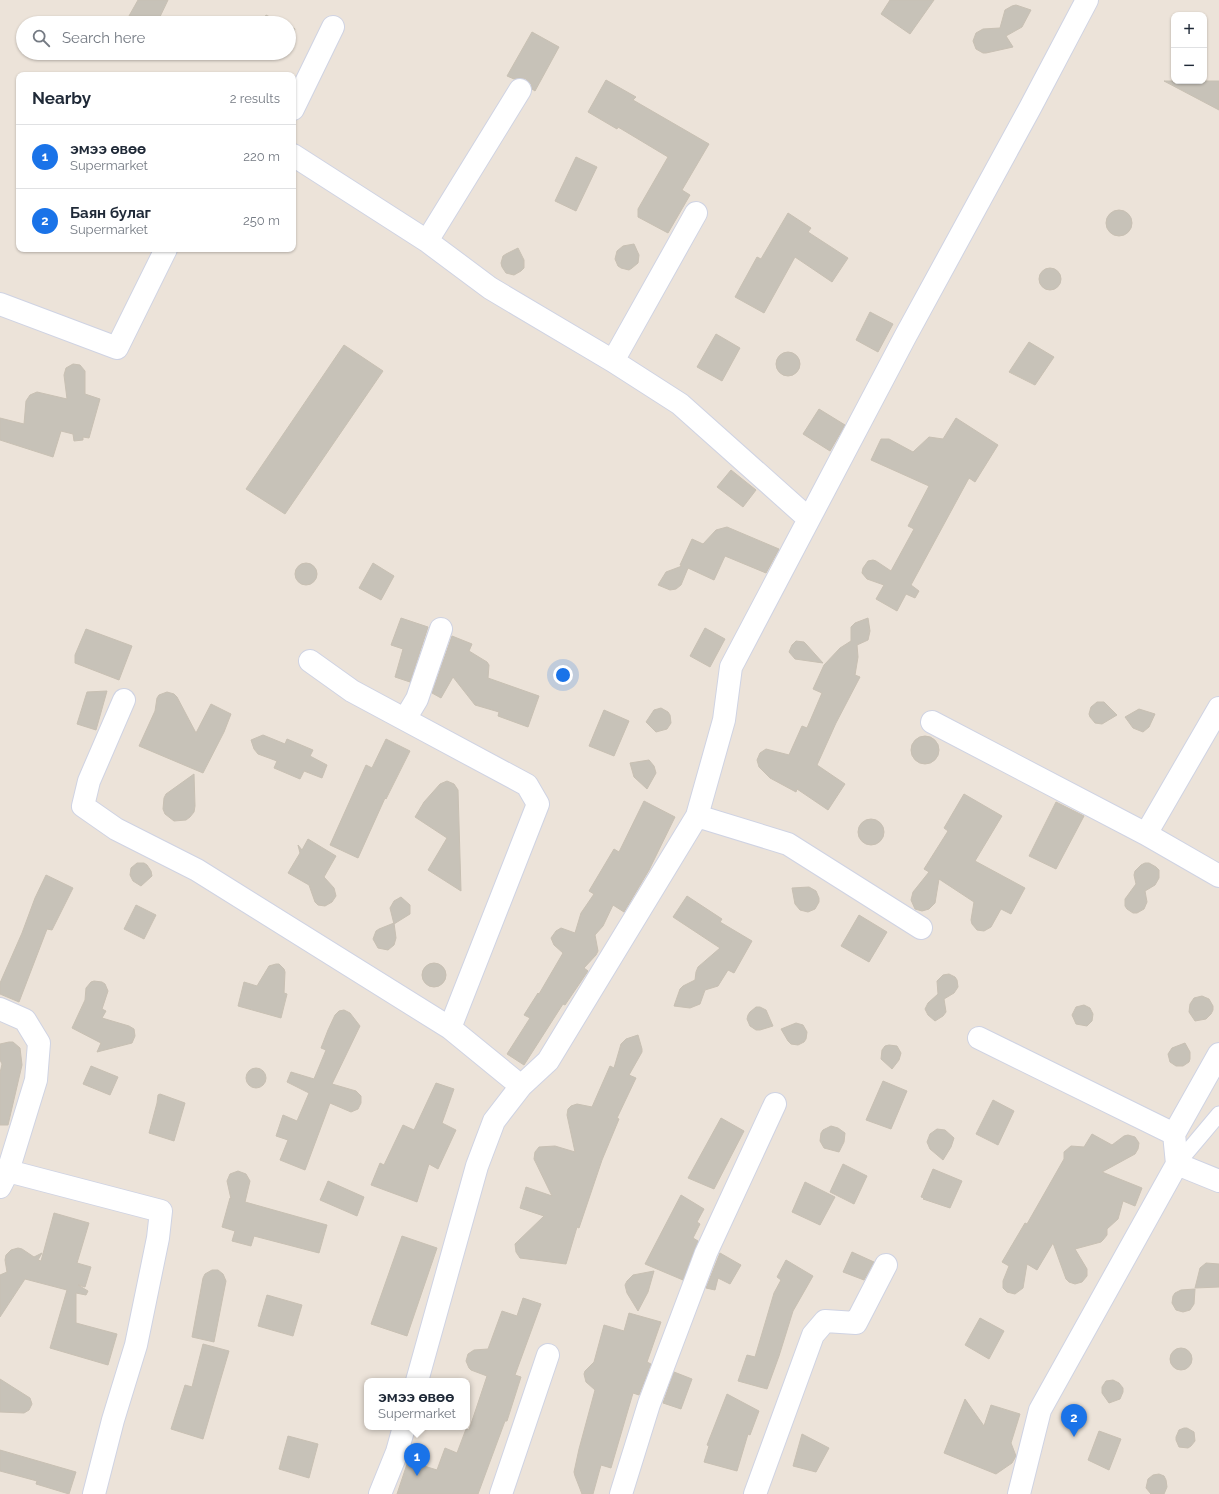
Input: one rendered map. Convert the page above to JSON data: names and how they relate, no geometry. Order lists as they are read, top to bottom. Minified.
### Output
{"page":{"map_buttons":["+","−"],"search":"Search here","heading":["Nearby","2 results"],"list":[{"mark":"1","name":"эмээ өвөө","note":"Supermarket","value":"220 m"},{"mark":"2","name":"Баян булаг","note":"Supermarket","value":"250 m"}],"popup":["эмээ өвөө","Supermarket"],"pins":["2","1"]}}
